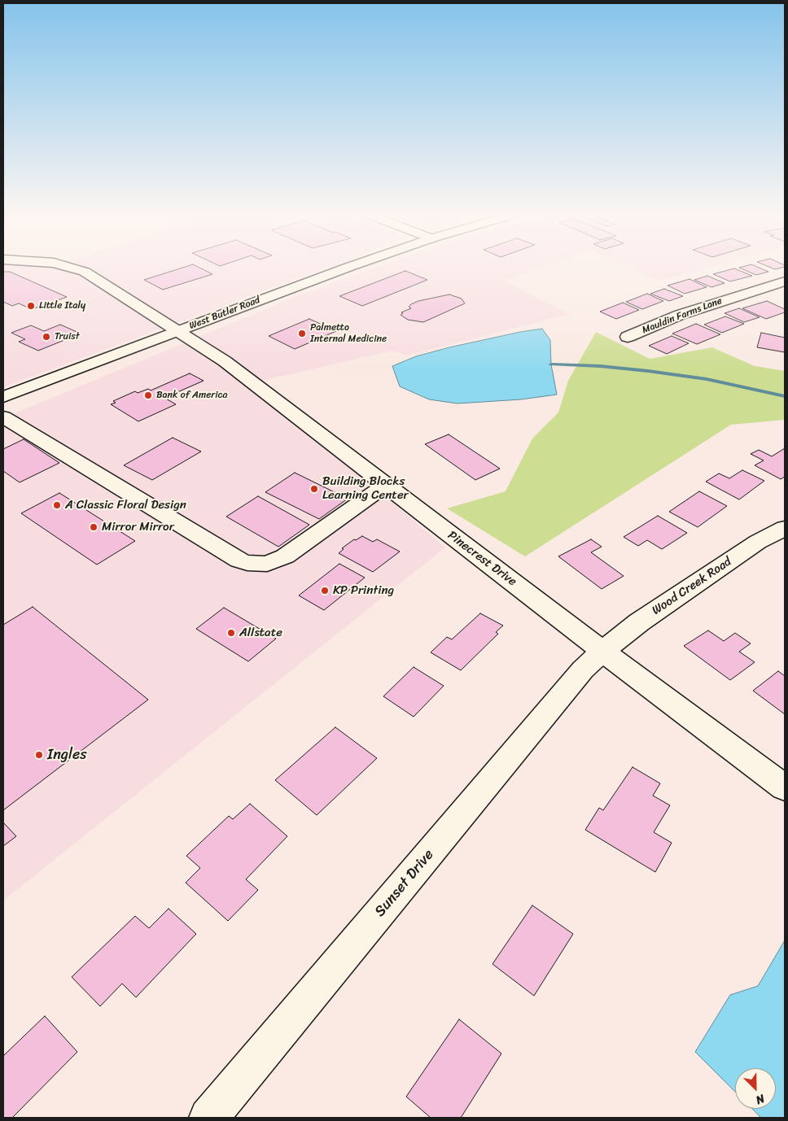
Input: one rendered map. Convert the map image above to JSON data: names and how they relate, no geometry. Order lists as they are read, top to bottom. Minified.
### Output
{"streets":{"street":["West Butler Road","Mauldin Farms Lane","Pinecrest Drive","Wood Creek Road","Sunset Drive"]},"crossings":[["West Butler Road","Pinecrest Drive"],["Pinecrest Drive","Wood Creek Road"],["Pinecrest Drive","Sunset Drive"],["Wood Creek Road","Sunset Drive"]],"places":["Little Italy","Palmetto Internal Medicine","Truist","Bank of America","Building Blocks Learning Center","A Classic Floral Design","Mirror Mirror","KP Printing","Allstate","Ingles"],"north":"bottom right"}
